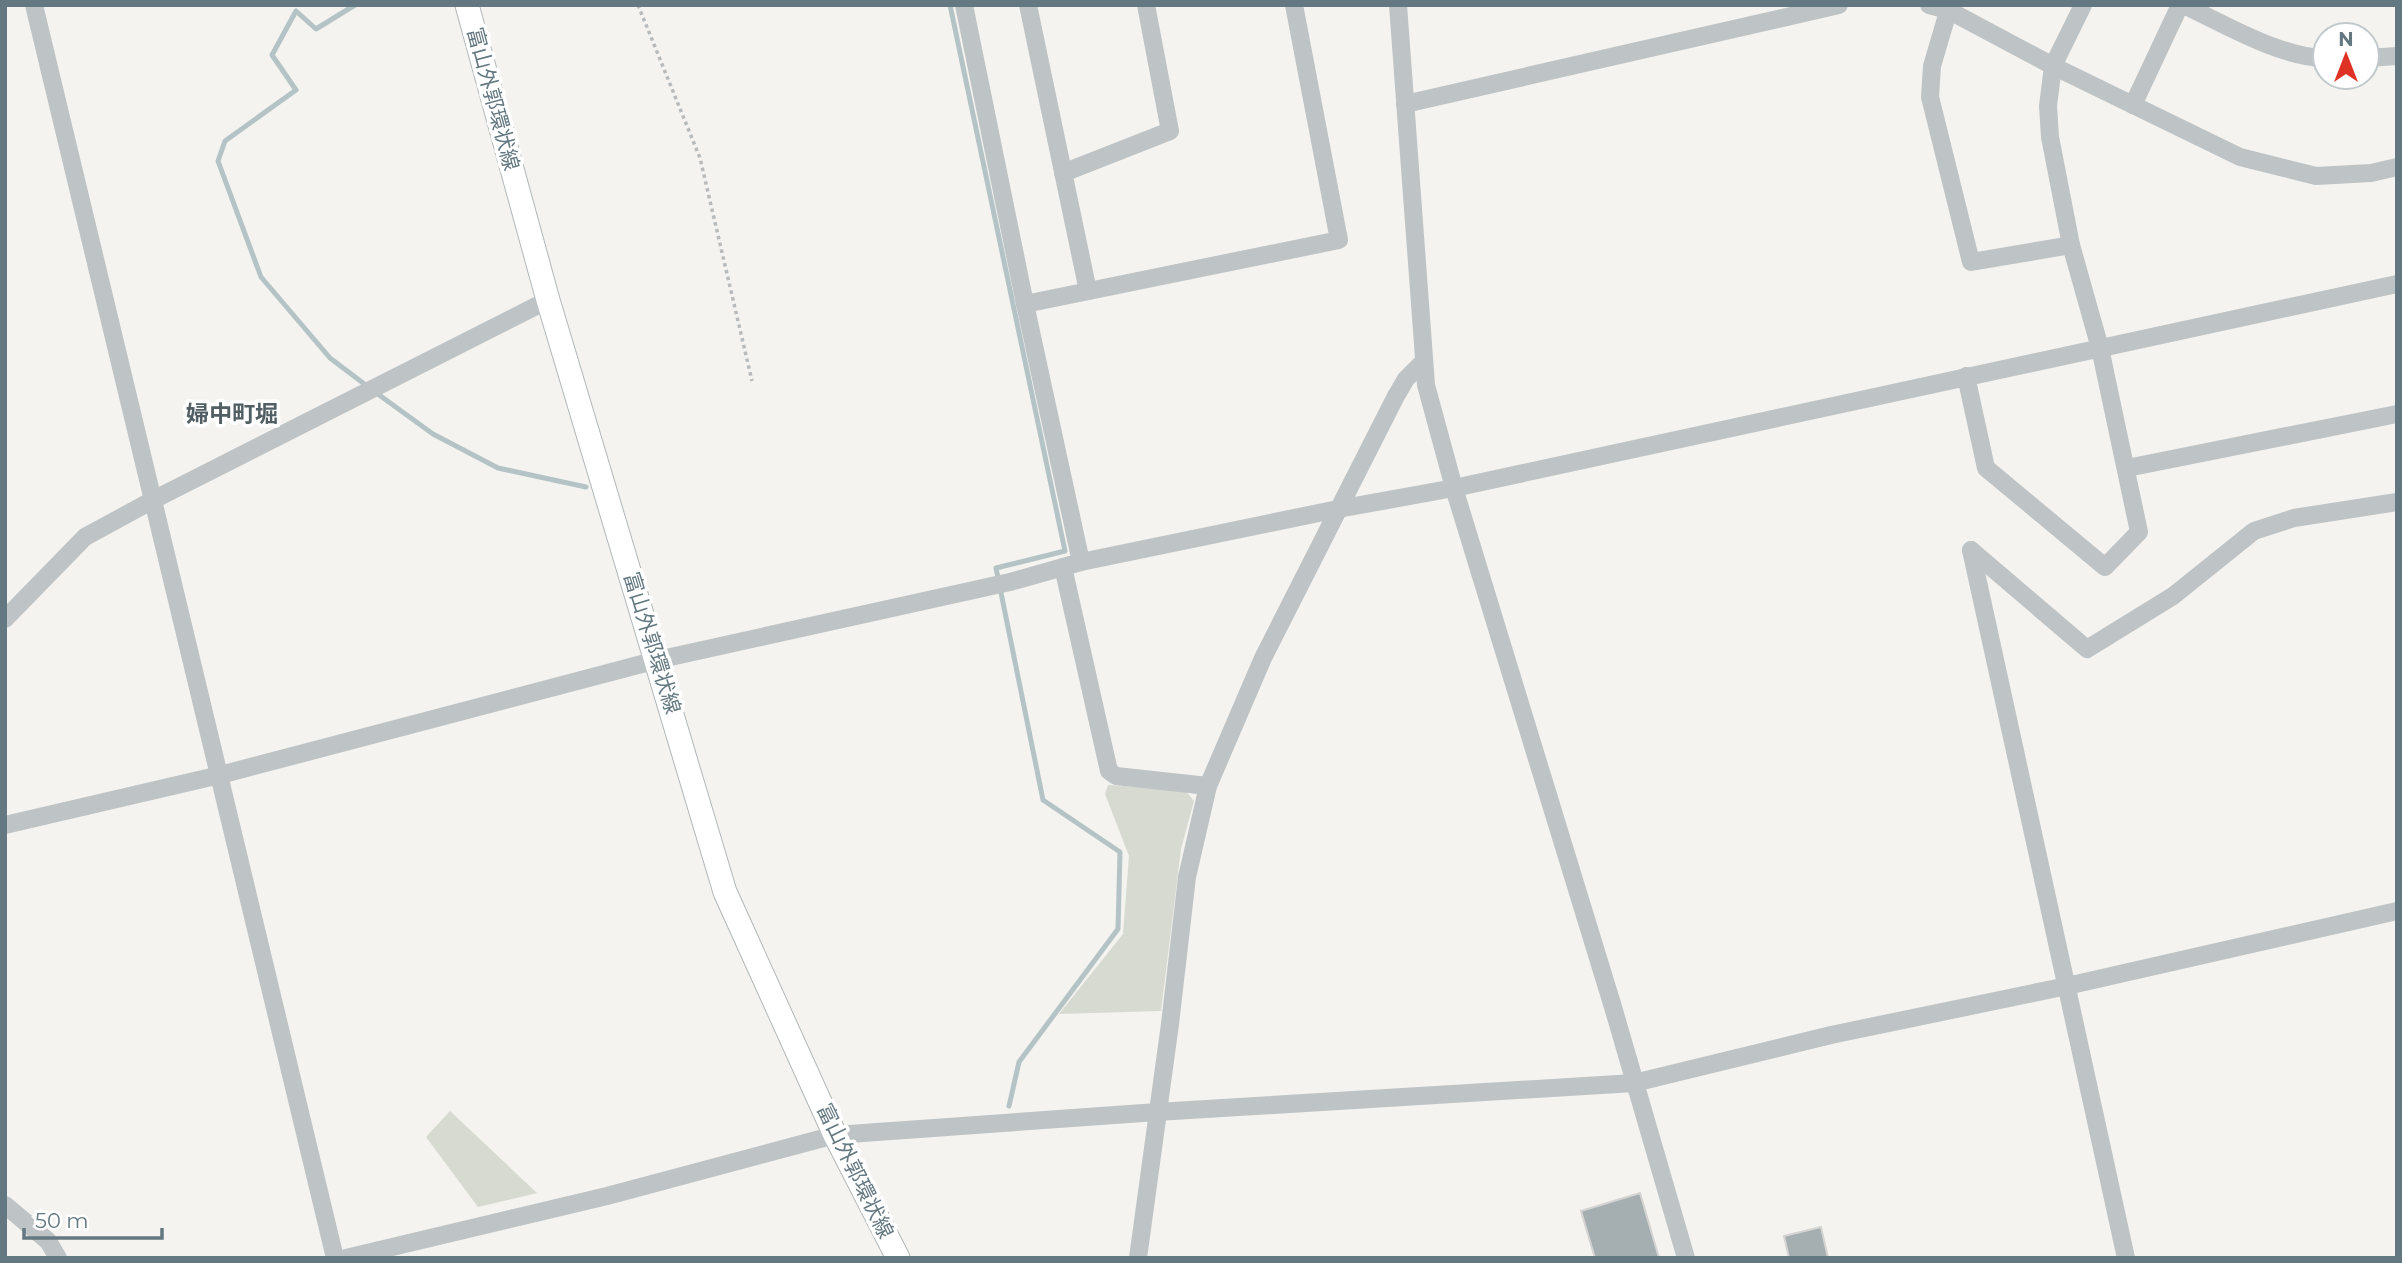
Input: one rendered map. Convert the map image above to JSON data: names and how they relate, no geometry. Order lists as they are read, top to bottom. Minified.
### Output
{"streets":{"main road":["富山外郭環状線"]},"districts":["婦中町堀"],"scale_bar":"50 m","north":"top"}
